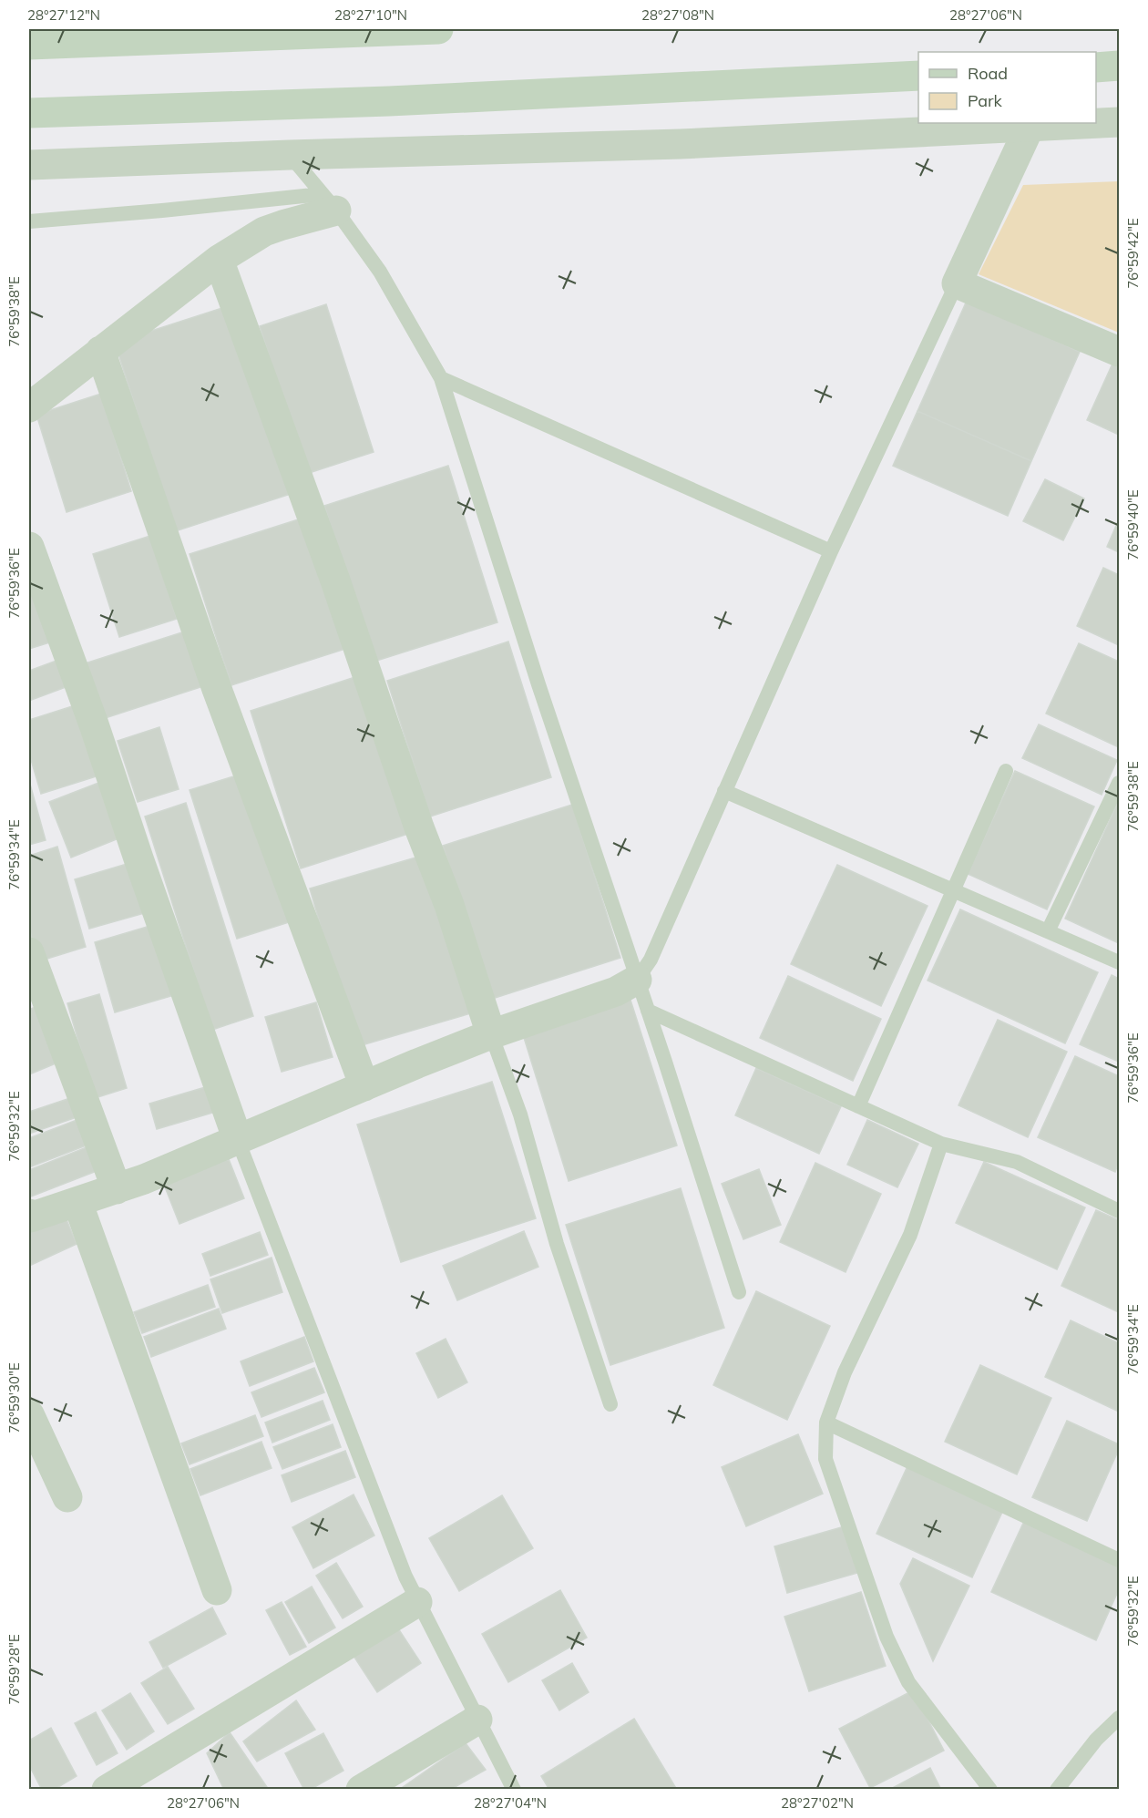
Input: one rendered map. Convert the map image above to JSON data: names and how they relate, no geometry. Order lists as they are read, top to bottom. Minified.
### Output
{"legend":["Road","Park"],"coordinates":["28°27'12\"N","28°27'10\"N","28°27'08\"N","28°27'06\"N","76°59'42\"E","76°59'38\"E","76°59'40\"E","76°59'36\"E","76°59'34\"E","76°59'32\"E","76°59'30\"E","76°59'28\"E","28°27'04\"N","28°27'02\"N"]}
